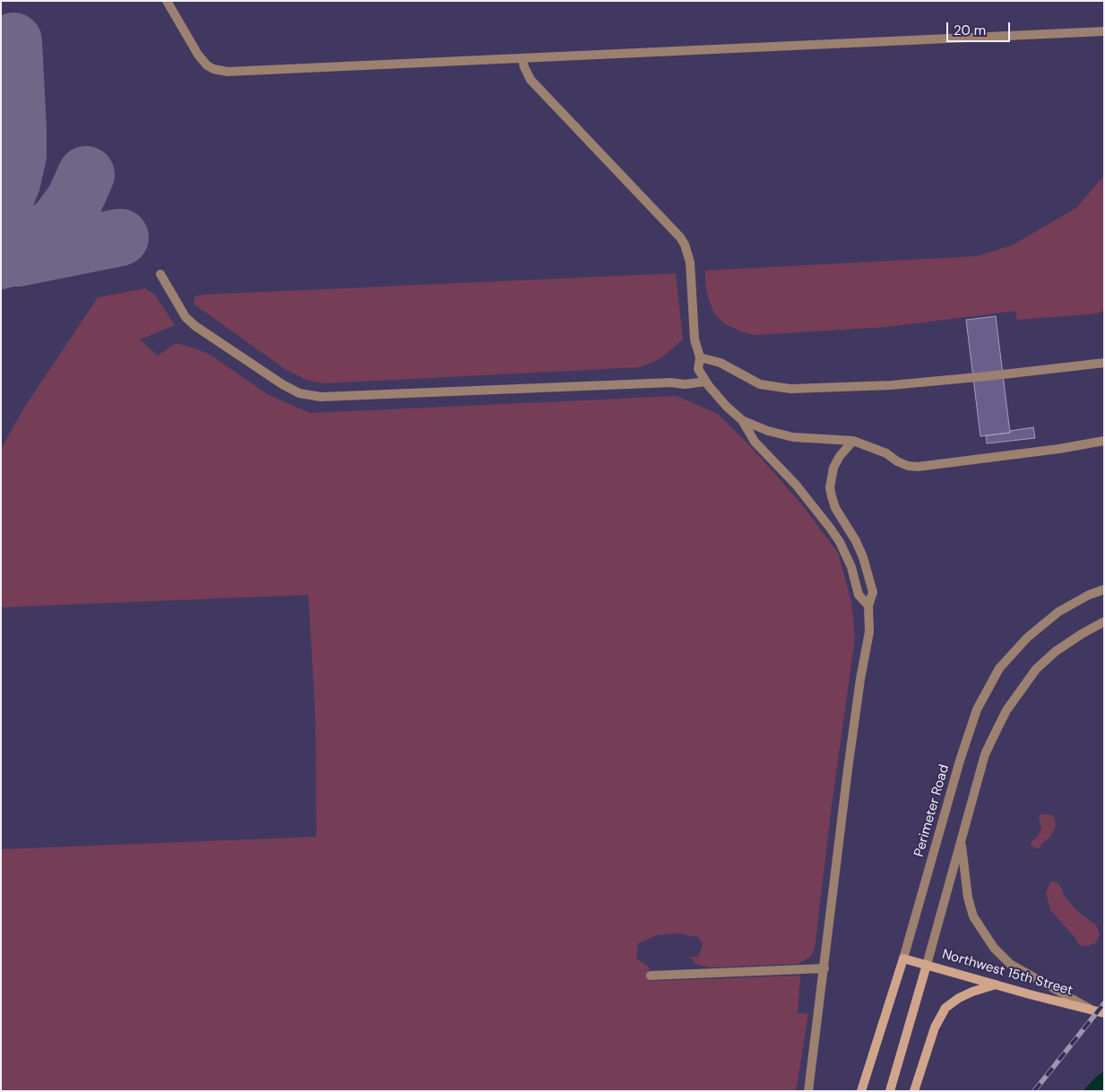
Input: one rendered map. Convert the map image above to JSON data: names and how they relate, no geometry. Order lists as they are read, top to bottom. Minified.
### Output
{"streets":{"street":["Perimeter Road","Northwest 15th Street"]},"crossings":[["Perimeter Road","Northwest 15th Street"]],"scale_bar":"20 m"}
